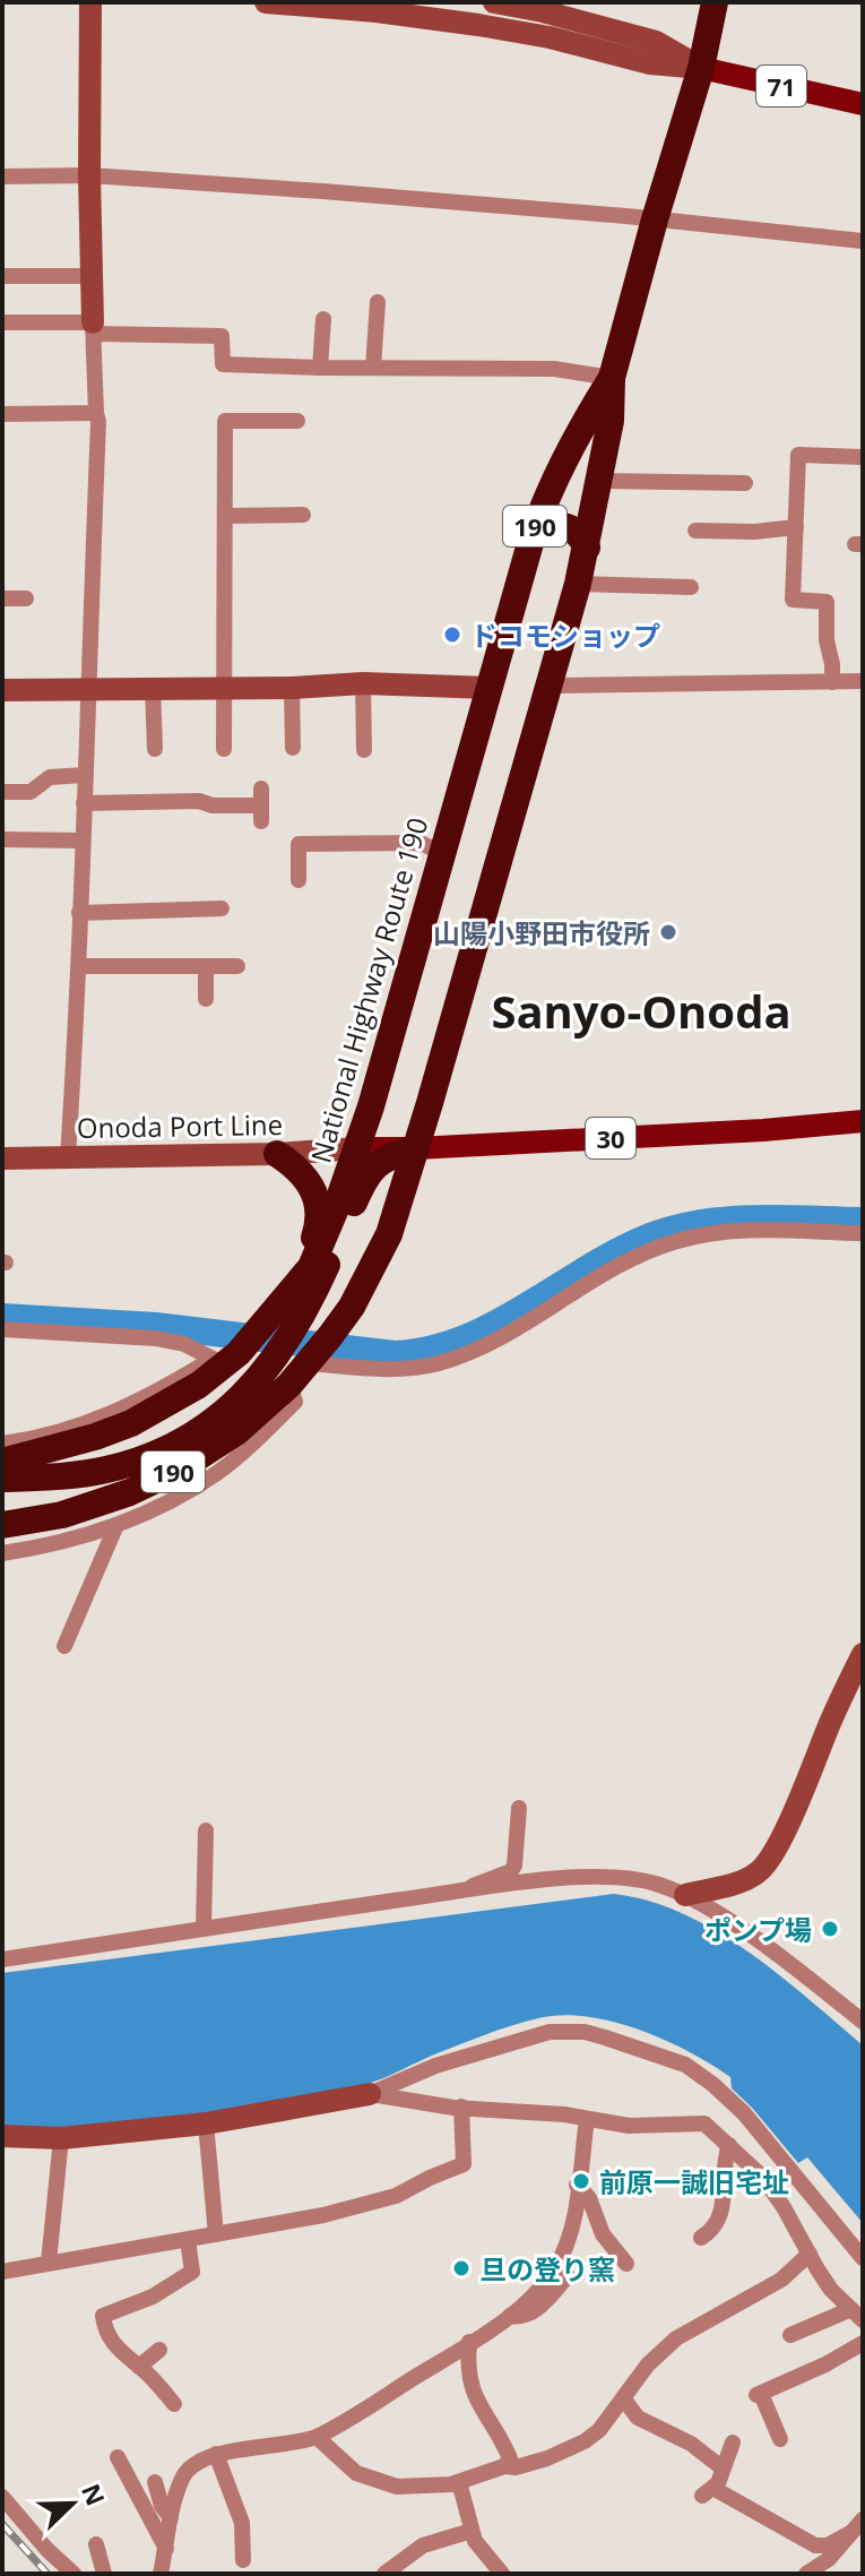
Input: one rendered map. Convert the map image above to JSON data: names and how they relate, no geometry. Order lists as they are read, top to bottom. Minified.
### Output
{"streets":{"highway":["190","National Highway Route 190"],"main road":["71","30"],"street":["Onoda Port Line"]},"crossings":[["71","National Highway Route 190"],["National Highway Route 190","Onoda Port Line"],["National Highway Route 190","30"],["Onoda Port Line","30"]],"districts":["Sanyo-Onoda"],"places":["ドコモショップ","山陽小野田市役所","ポンプ場","前原一誠旧宅址","旦の登り窯"],"north":"top right"}
